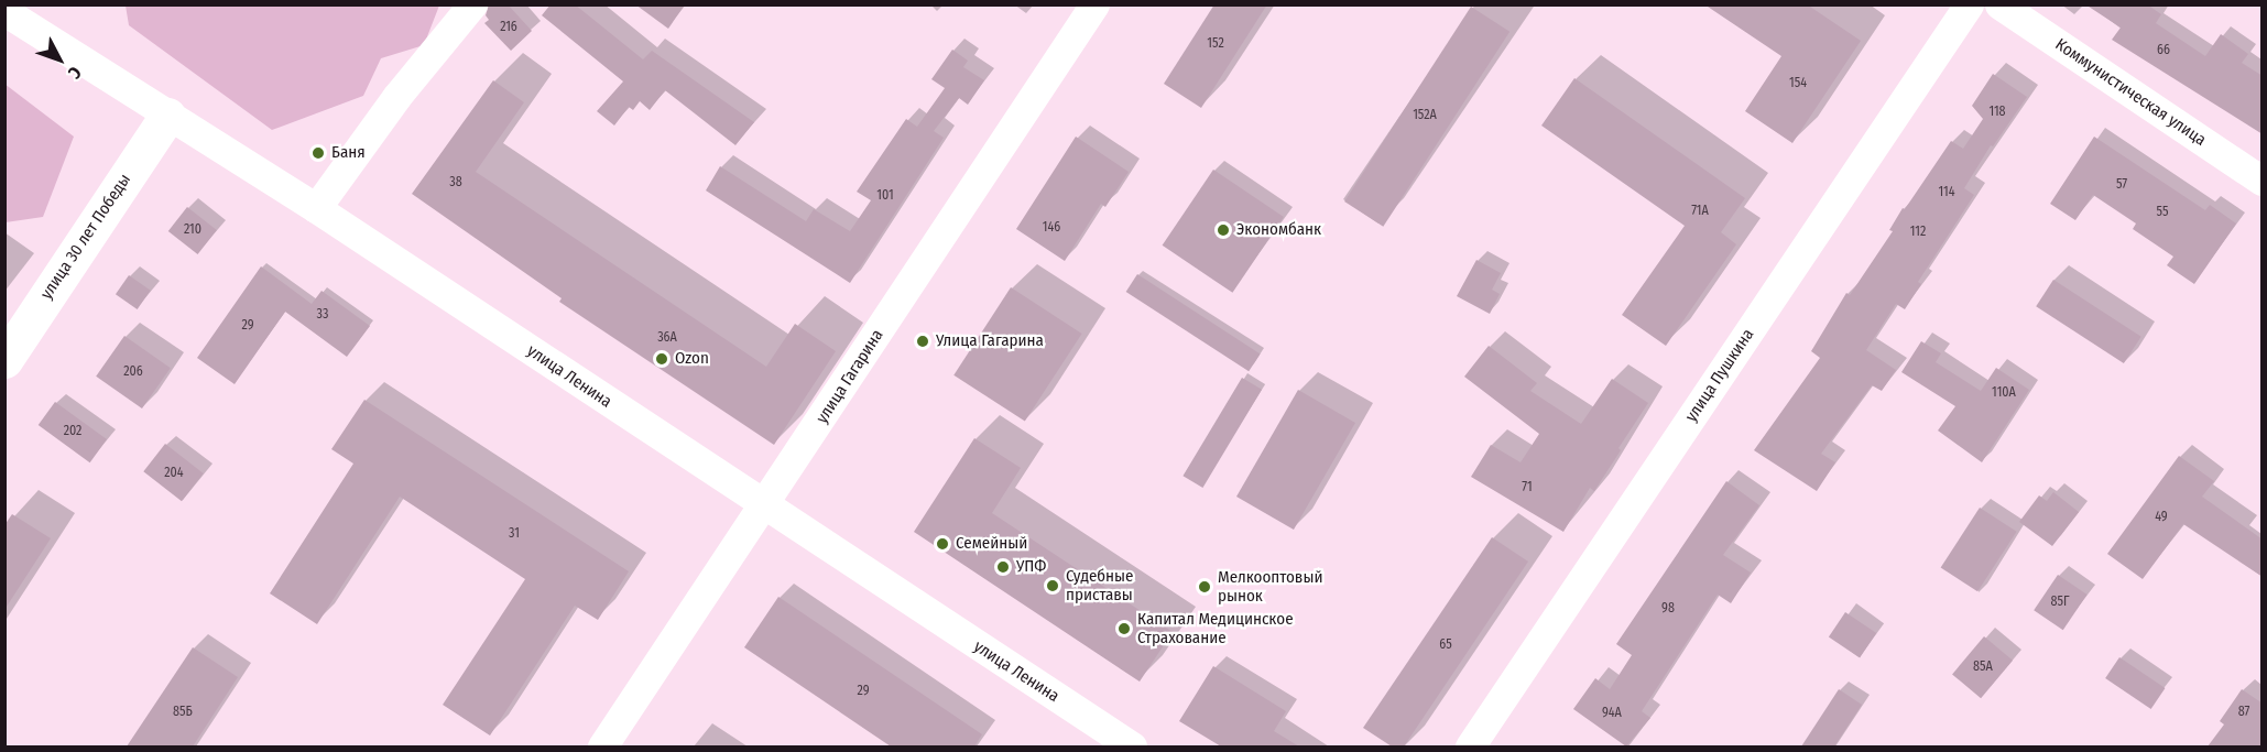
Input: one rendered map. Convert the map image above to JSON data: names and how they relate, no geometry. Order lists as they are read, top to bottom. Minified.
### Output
{"streets":{"main road":["улица 30 лет Победы"],"street":["Коммунистическая улица","улица Пушкина","улица Ленина","улица Гагарина"]},"crossings":[["улица 30 лет Победы","улица Ленина"],["улица Ленина","улица Гагарина"]],"places":["Баня","Экономбанк","Улица Гагарина","Ozon","Семейный","УПФ","Судебные приставы","Мелкооптовый рынок","Капитал Медицинское Страхование"],"house_numbers":["216","152","66","154","118","152А","38","57","114","101","71А","55","146","210","112","33","29","36А","206","110А","202","204","71","49","31","85Г","98","65","85А","29","85Б","87","94А"],"north":"bottom right"}
